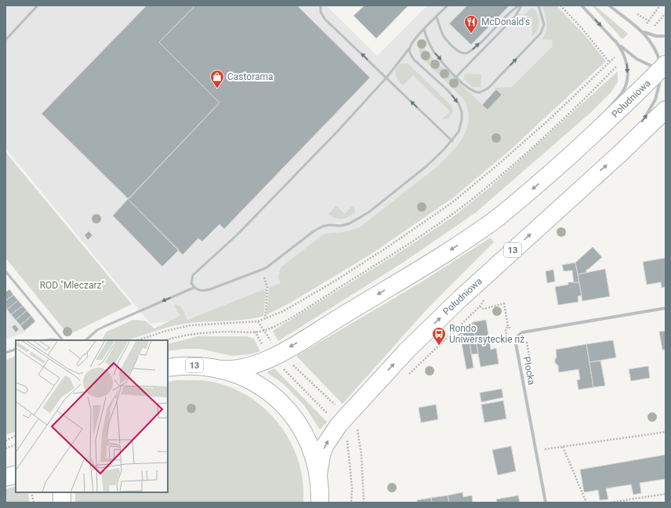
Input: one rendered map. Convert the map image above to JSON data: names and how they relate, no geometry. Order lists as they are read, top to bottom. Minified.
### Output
{"streets":{"main road":["Południowa","13"],"street":["Płocka"]},"crossings":[["Południowa","13"]],"parks":["ROD \"Mleczarz\""],"places":{"restaurant":["McDonald's"],"shop":["Castorama"],"bus stop":["Rondo Uniwersyteckie nż"]}}
